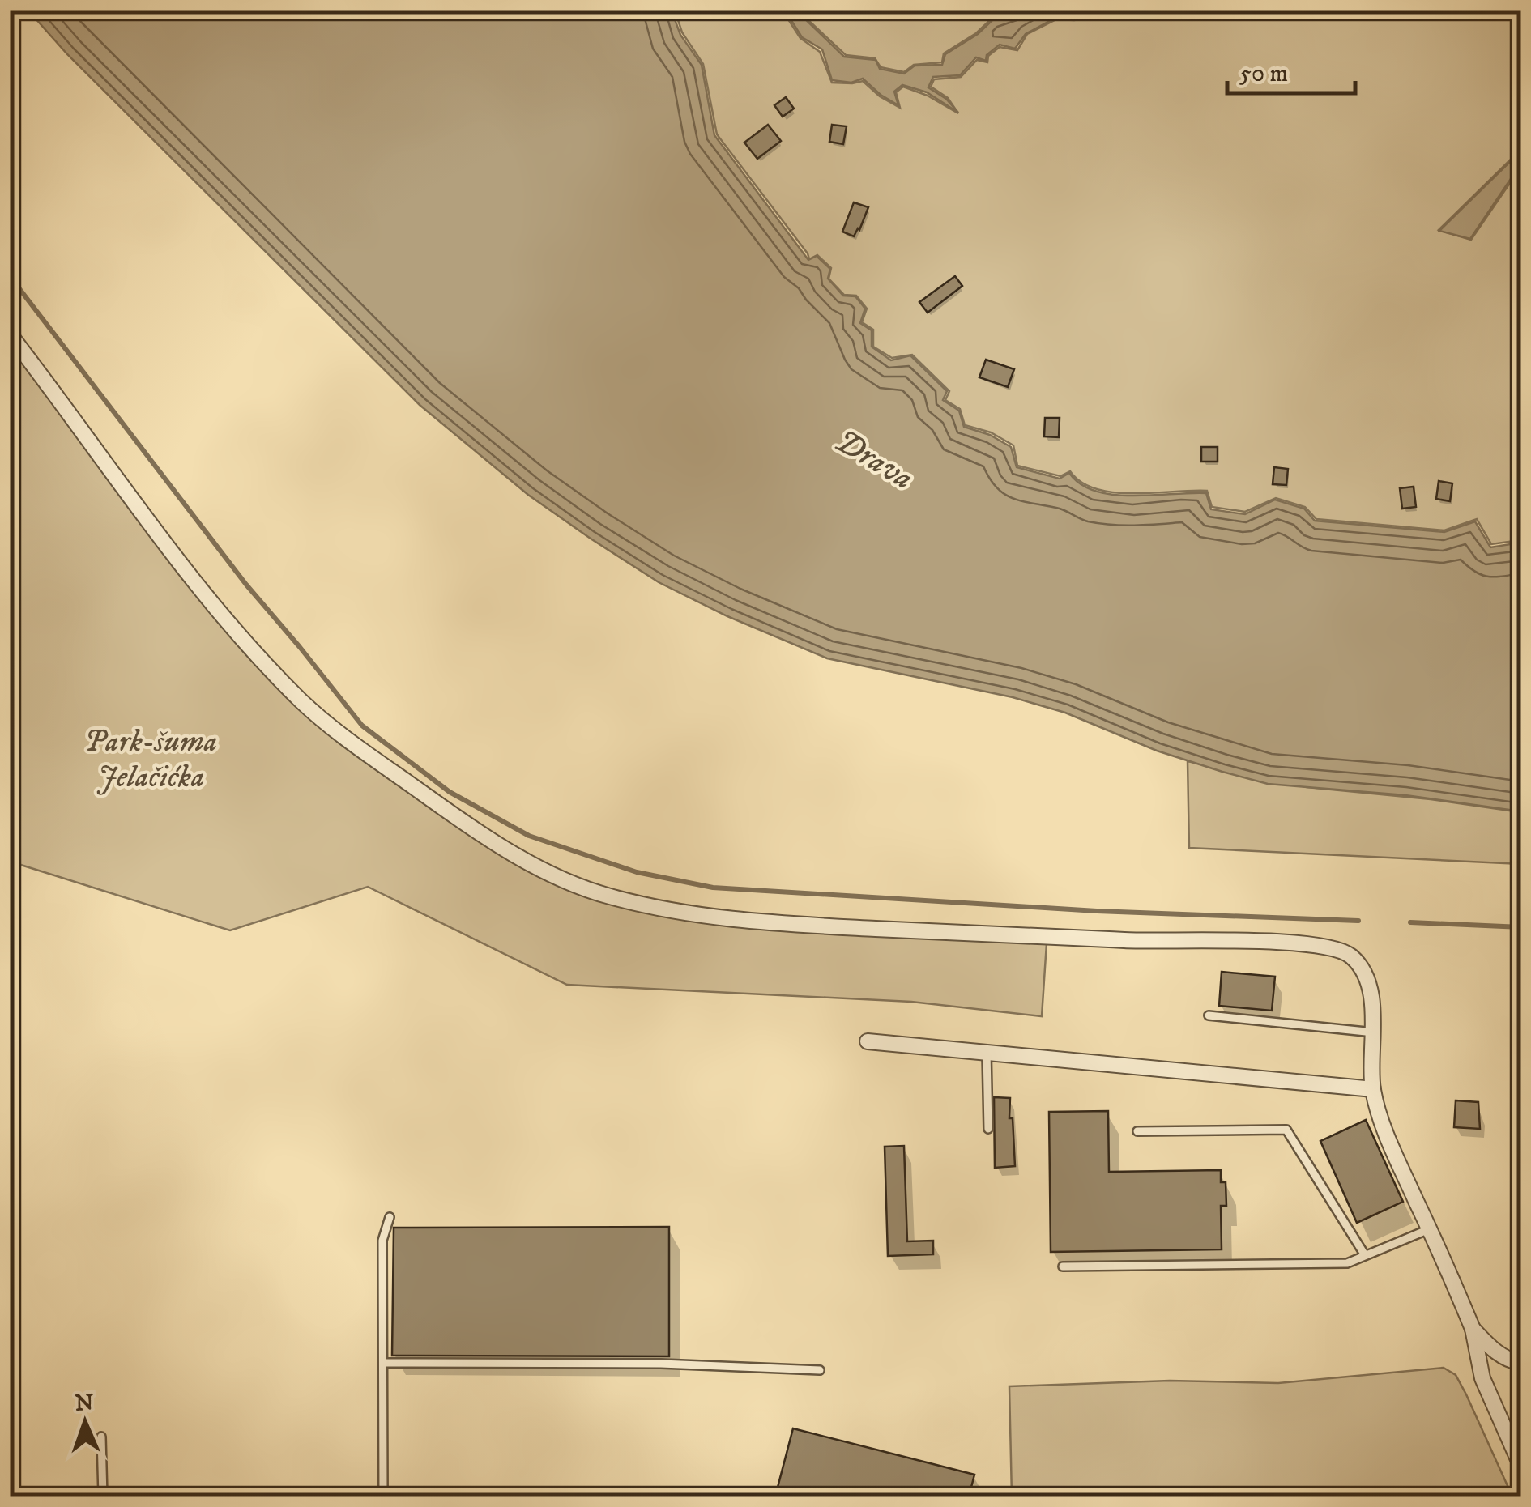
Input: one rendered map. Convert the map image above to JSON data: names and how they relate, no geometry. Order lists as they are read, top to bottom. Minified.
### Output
{"water":["Drava"],"parks":["Park-šuma Jelačićka"],"scale_bar":"50 m","north":"top"}
